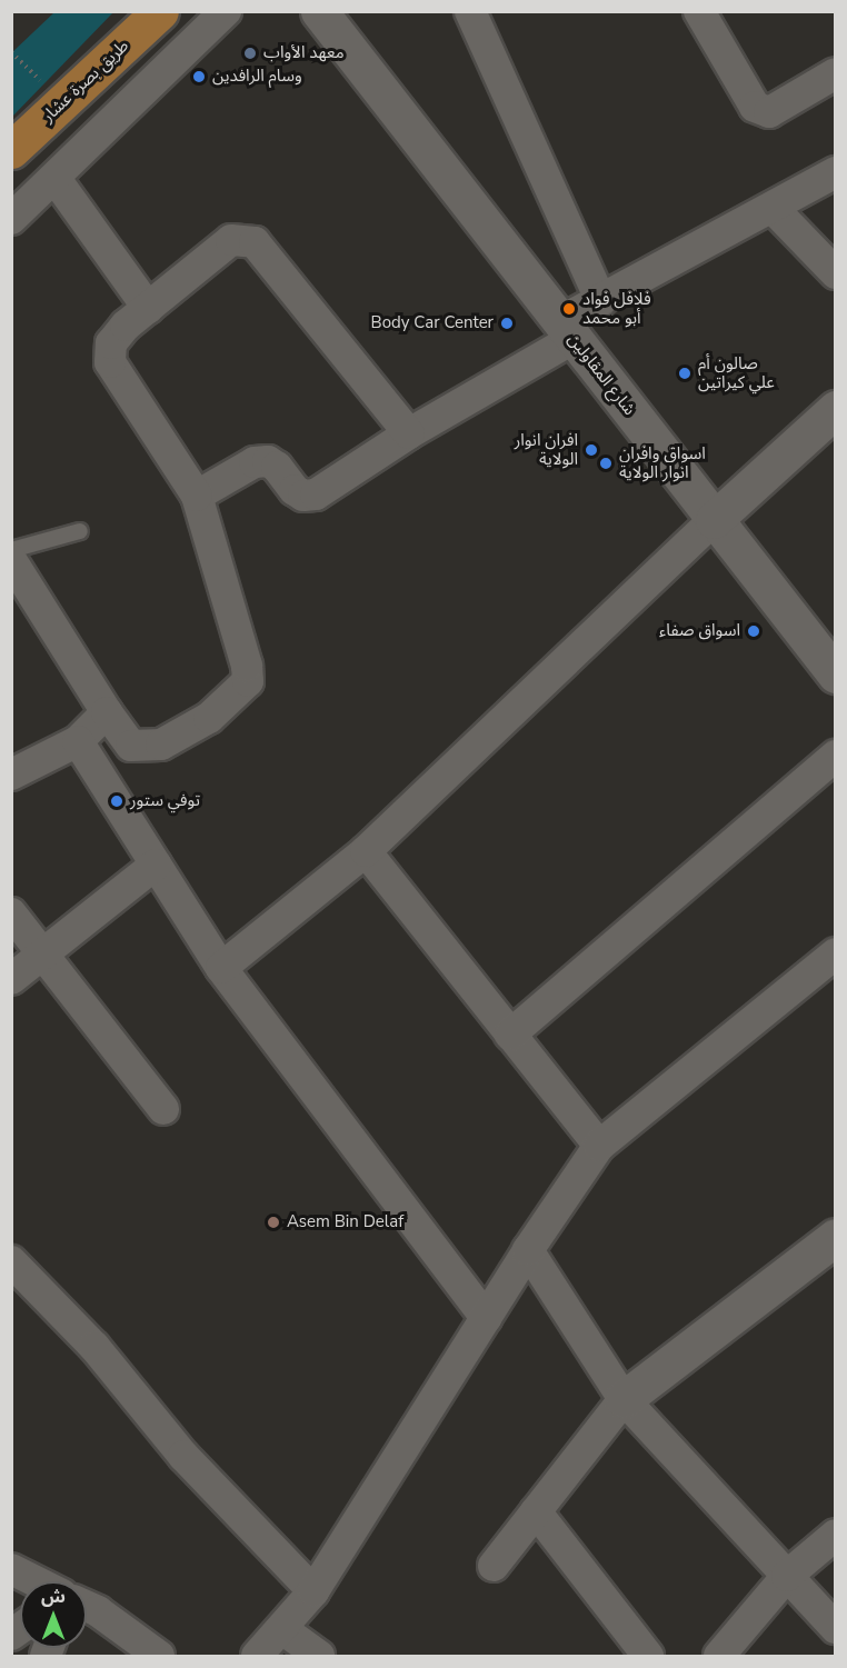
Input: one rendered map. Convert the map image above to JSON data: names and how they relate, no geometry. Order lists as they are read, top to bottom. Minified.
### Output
{"streets":{"main road":["طريق بصرة عشار"],"street":["شارع المقاولين"]},"places":["معهد الأواب","وسام الرافدين","فلافل فواد أبو محمد","Body Car Center","صالون أم علي كيراتين","افران انوار الولاية","اسواق وافران انوار الولاية","اسواق صفاء","توفي ستور","Asem Bin Delaf"],"north":"top"}
